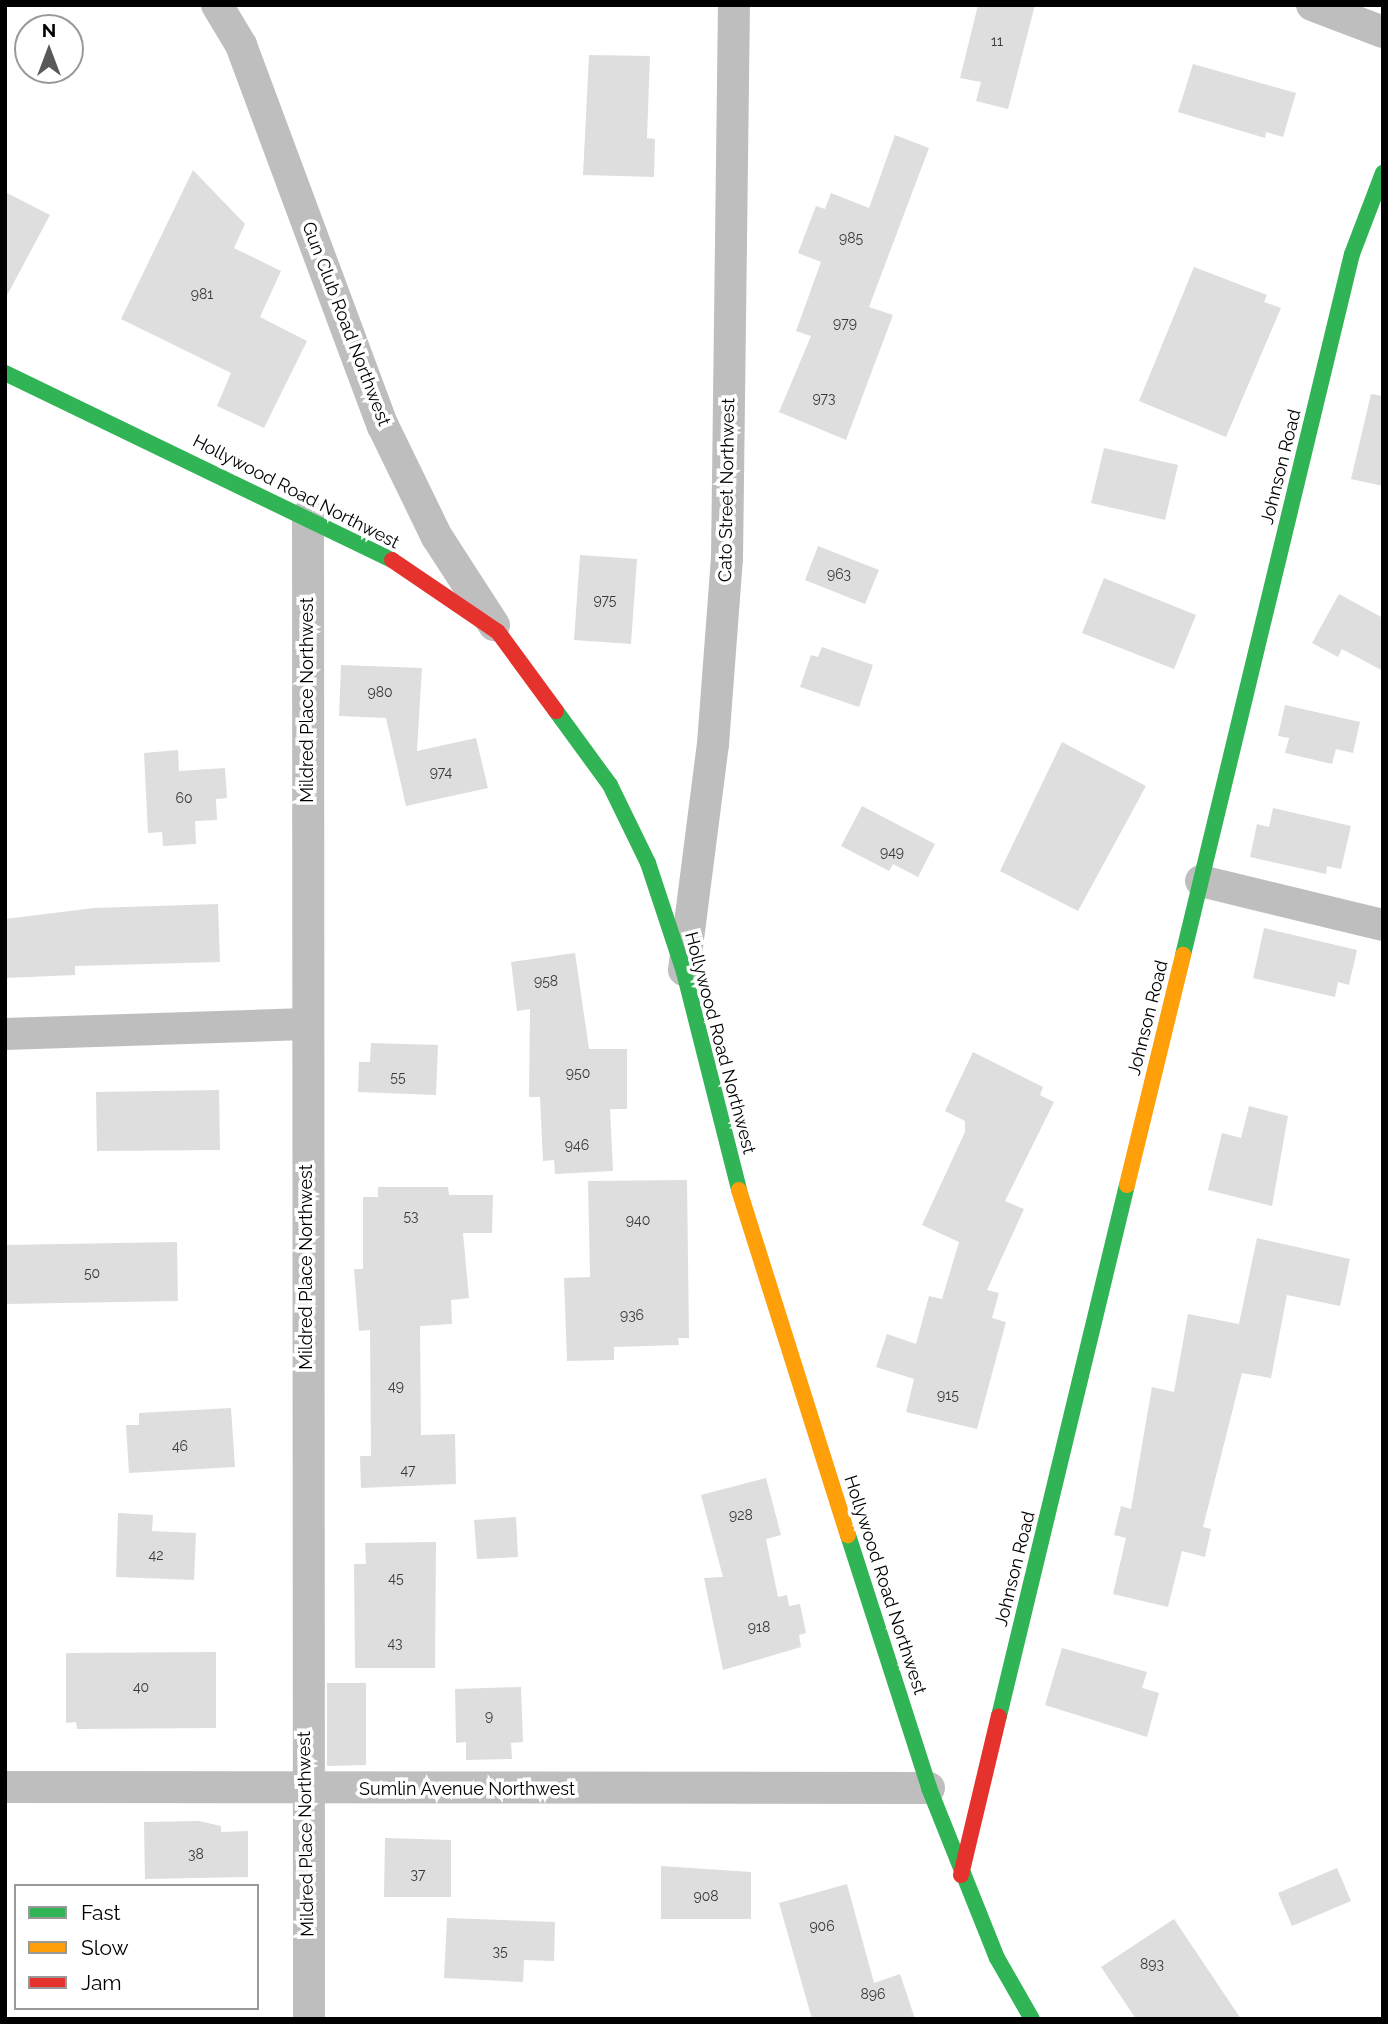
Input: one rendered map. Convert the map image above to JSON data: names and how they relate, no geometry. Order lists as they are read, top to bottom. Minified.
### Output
{"streets":{"street":["Gun Club Road Northwest","Johnson Road","Cato Street Northwest","Hollywood Road Northwest","Mildred Place Northwest","Sumlin Avenue Northwest"]},"crossings":[["Gun Club Road Northwest","Hollywood Road Northwest"],["Johnson Road","Hollywood Road Northwest"],["Cato Street Northwest","Hollywood Road Northwest"],["Hollywood Road Northwest","Mildred Place Northwest"],["Hollywood Road Northwest","Sumlin Avenue Northwest"],["Mildred Place Northwest","Sumlin Avenue Northwest"]],"house_numbers":["11","985","981","979","973","963","975","980","974","60","949","958","950","55","946","53","940","50","936","49","915","46","47","928","42","45","918","43","40","9","38","37","908","906","35","893","896"],"legend":["Fast","Slow","Jam"],"north":"top"}
